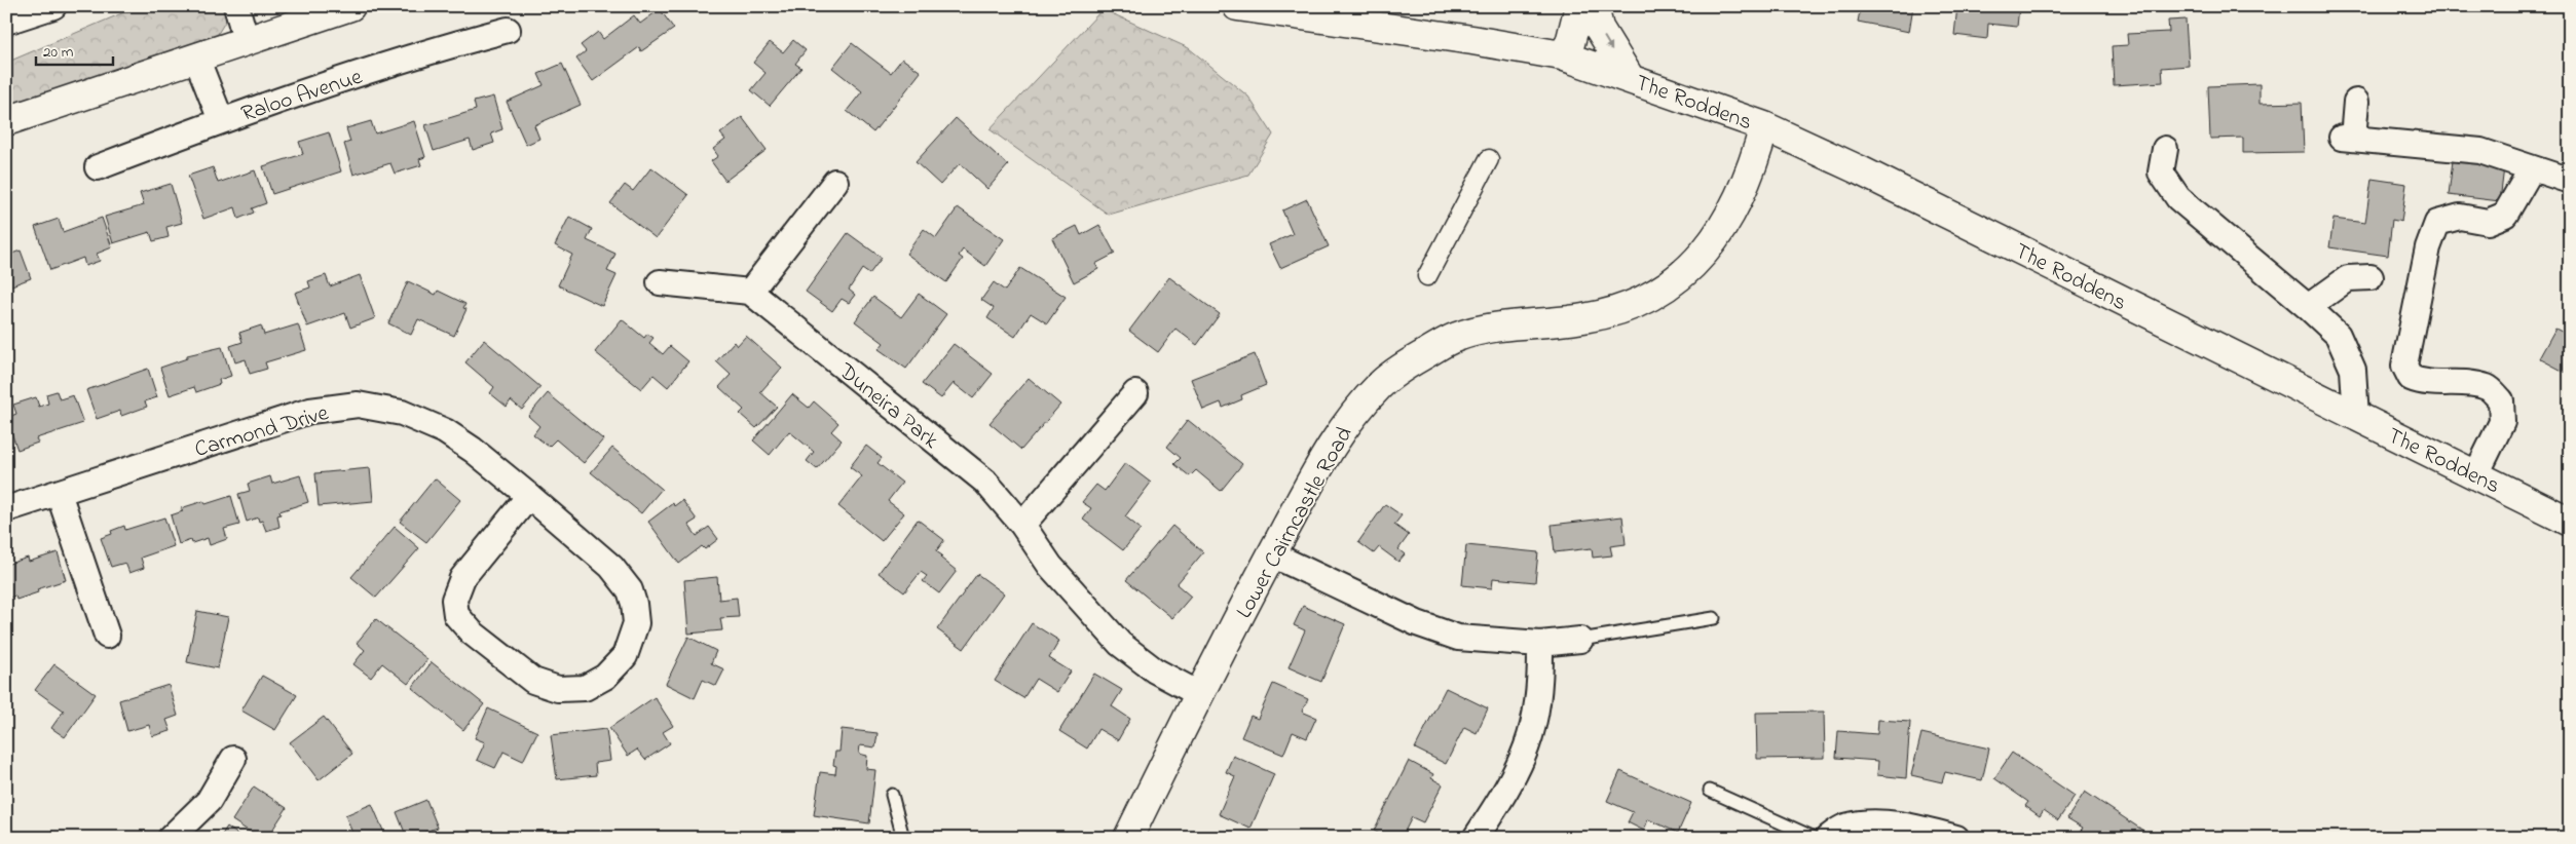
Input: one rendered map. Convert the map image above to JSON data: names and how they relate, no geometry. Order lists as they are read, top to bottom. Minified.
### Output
{"streets":{"street":["Raloo Avenue","The Roddens","Duneira Park","Carmond Drive","Lower Cairncastle Road"]},"crossings":[["The Roddens","Lower Cairncastle Road"],["Duneira Park","Lower Cairncastle Road"]],"scale_bar":"20 m"}
